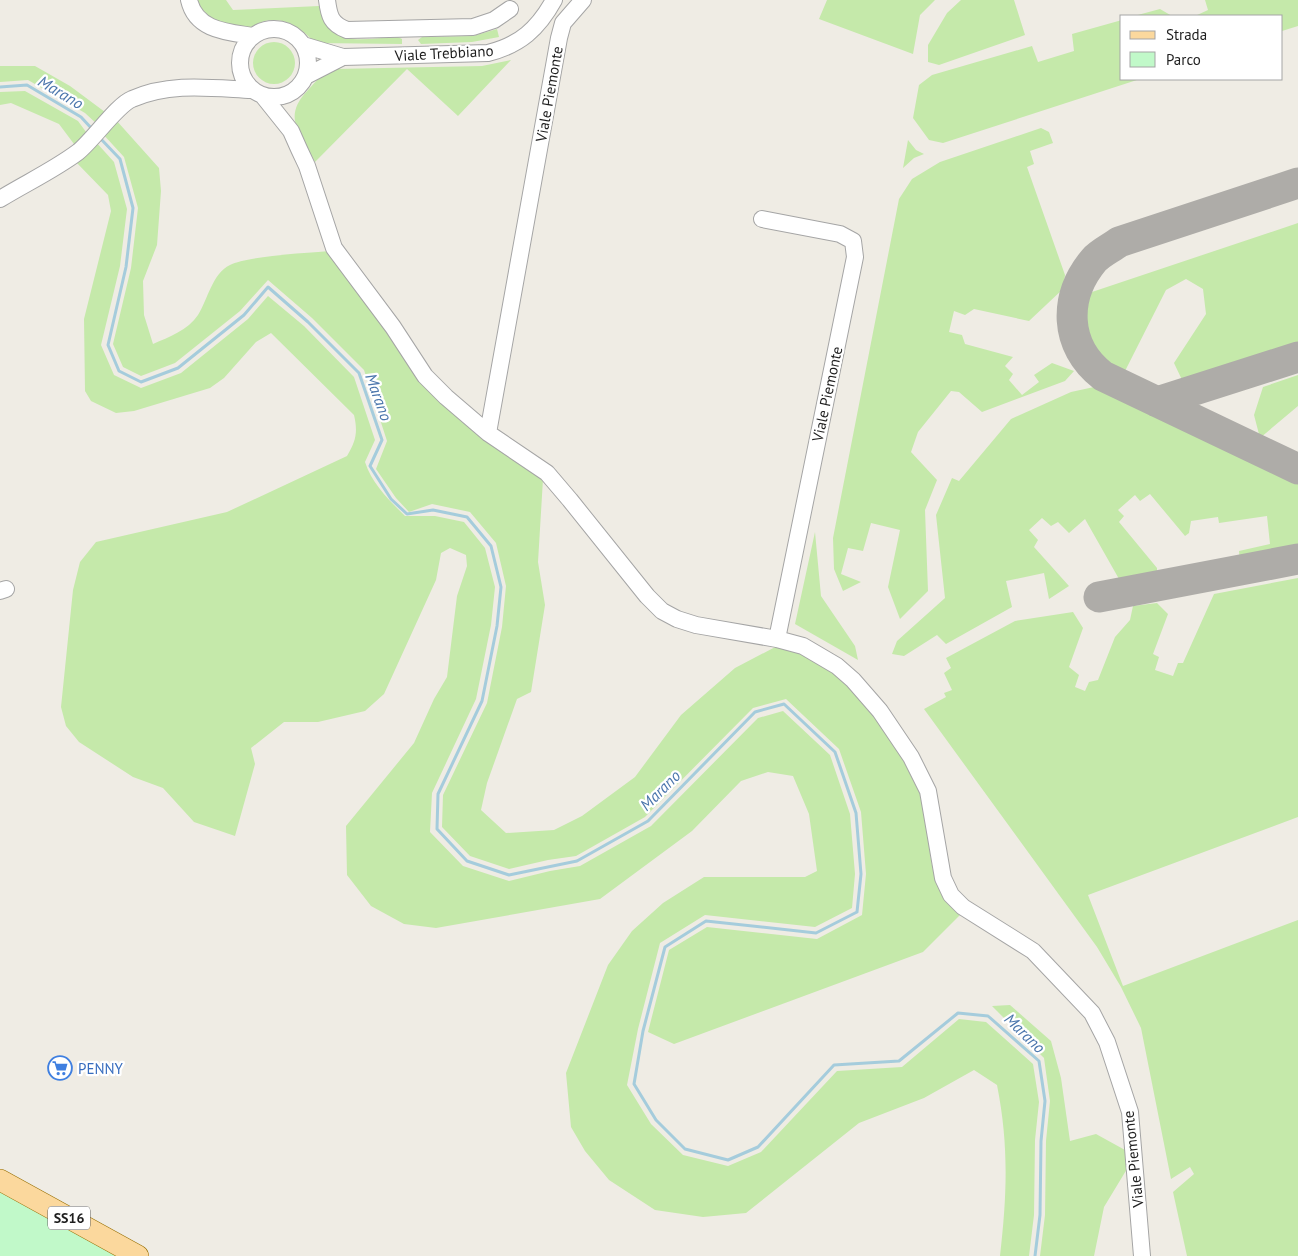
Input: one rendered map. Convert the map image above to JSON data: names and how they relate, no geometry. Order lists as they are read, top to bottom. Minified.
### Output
{"streets":{"main road":["SS16"],"street":["Viale Trebbiano","Viale Piemonte"]},"crossings":[["Viale Trebbiano","Viale Piemonte"]],"water":["Marano"],"places":{"supermarket":["PENNY"]},"legend":["Strada","Parco"]}
